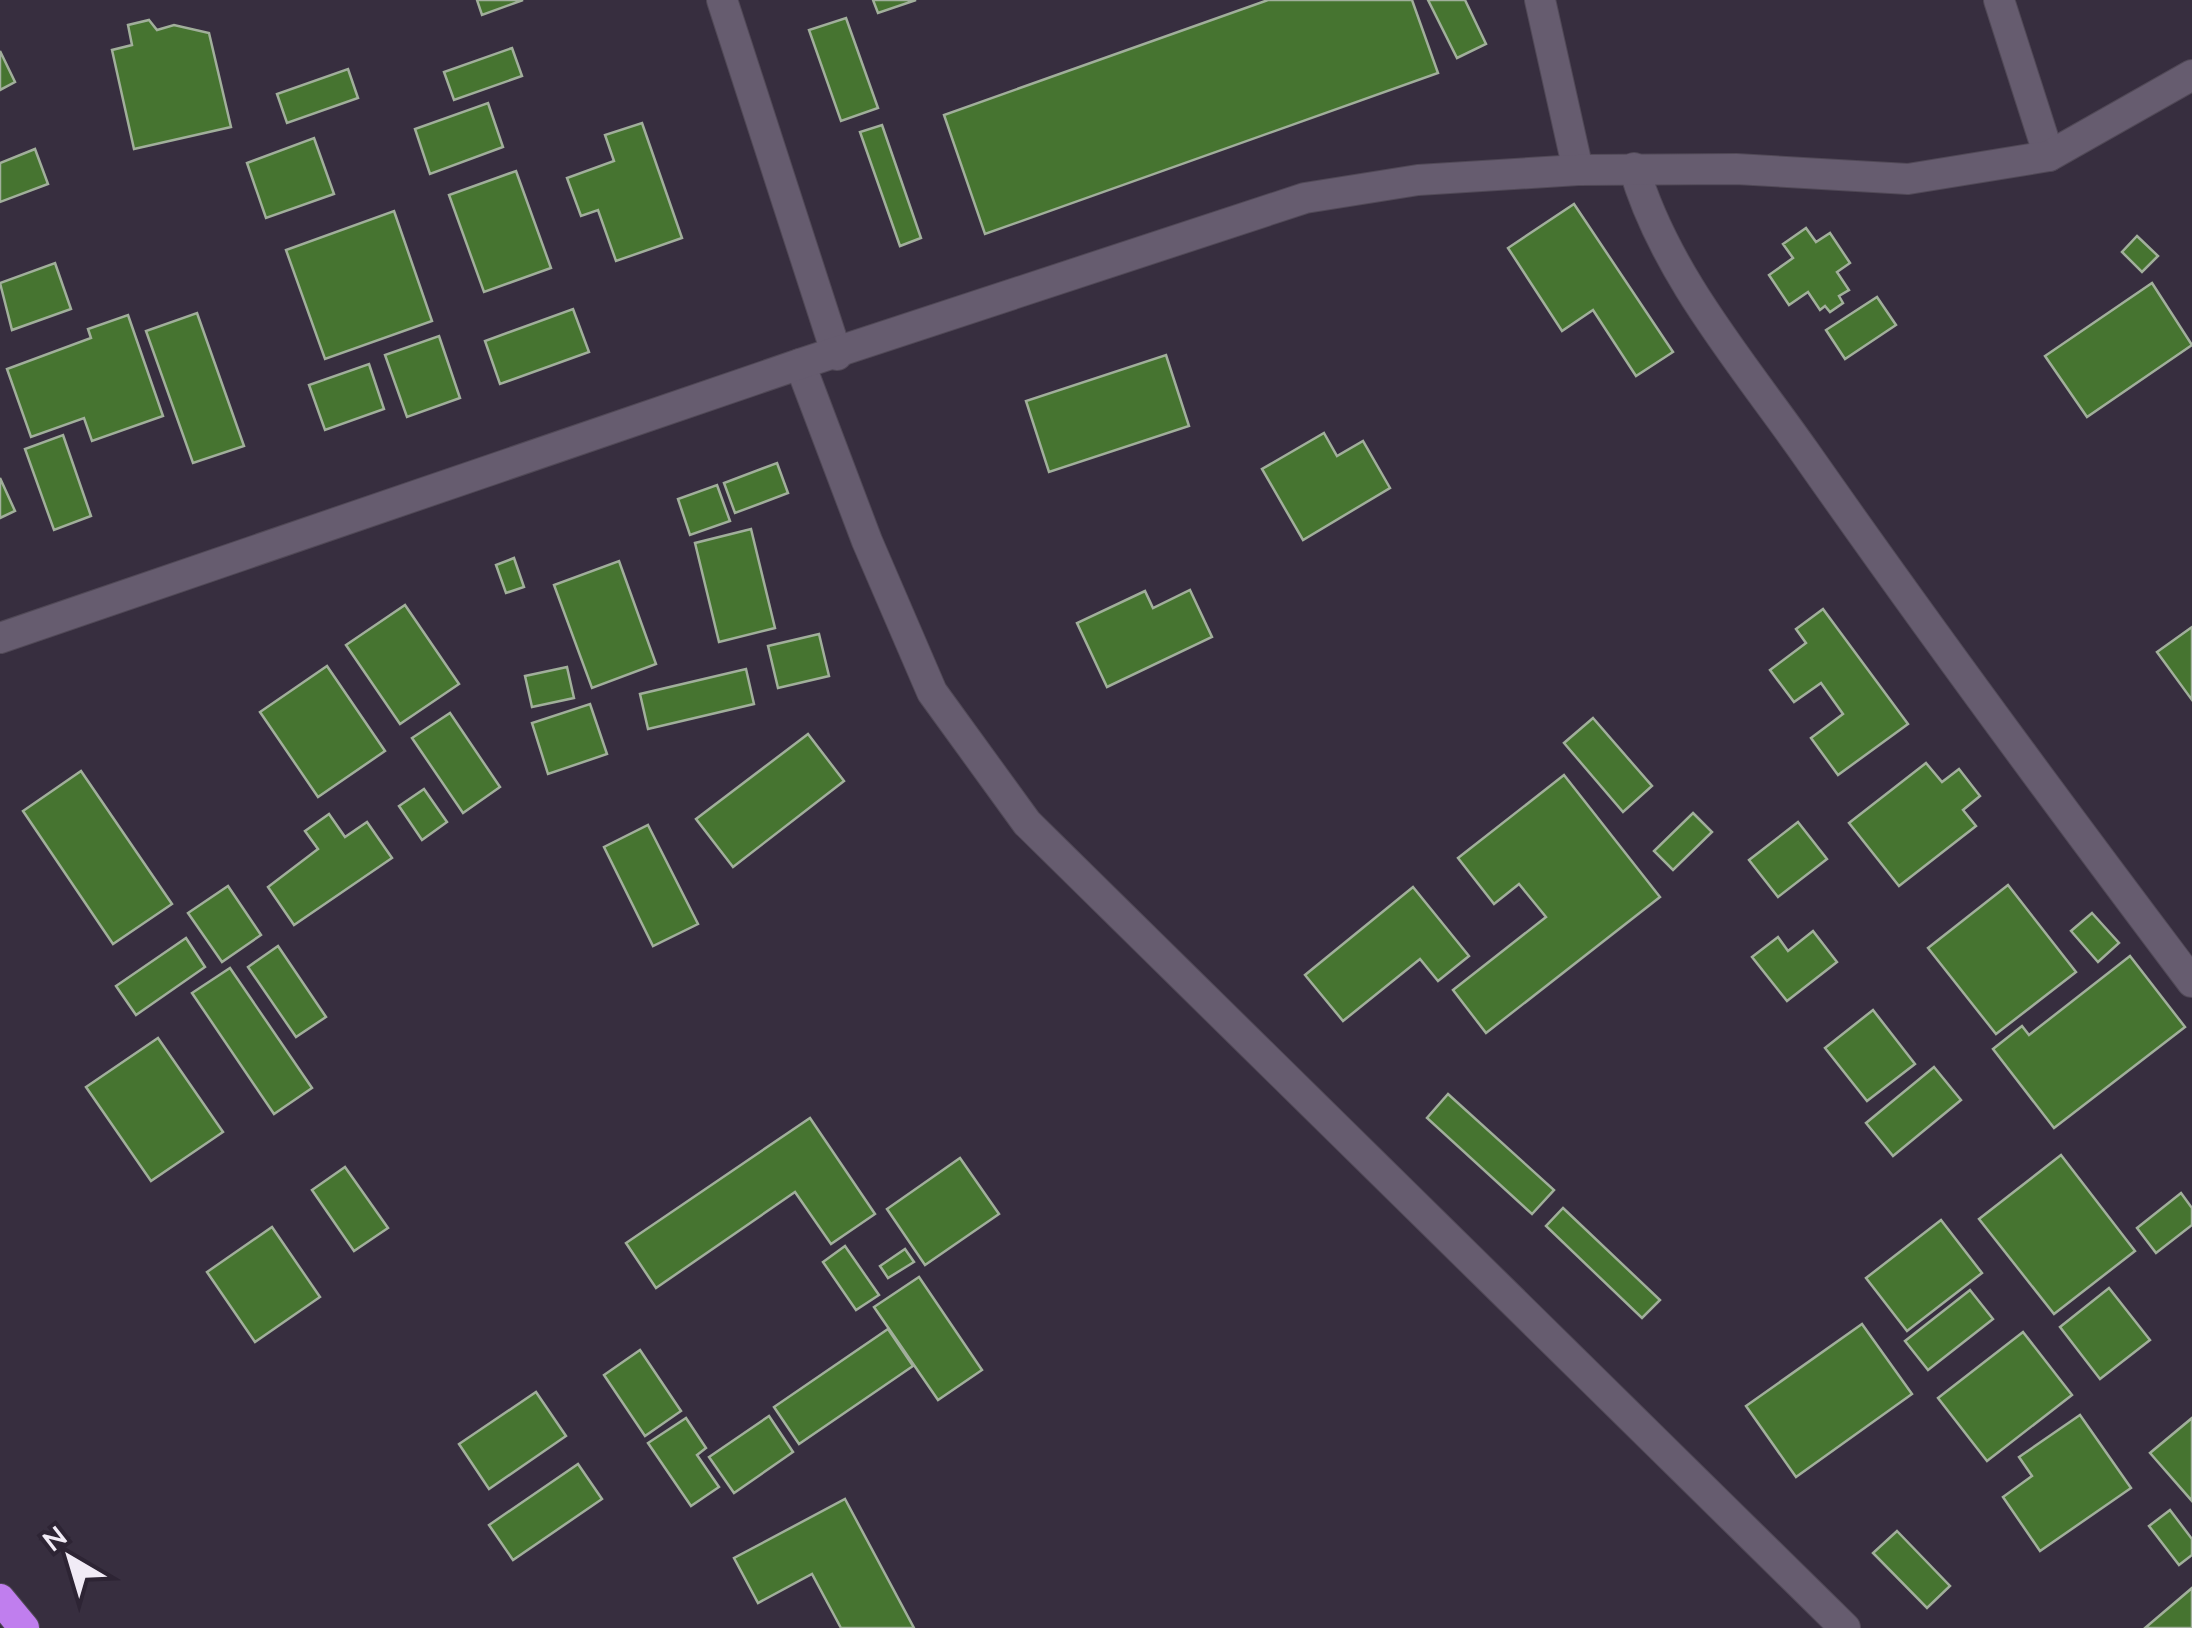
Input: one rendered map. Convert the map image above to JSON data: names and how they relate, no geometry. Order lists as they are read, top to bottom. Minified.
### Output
{"north":"top left"}
